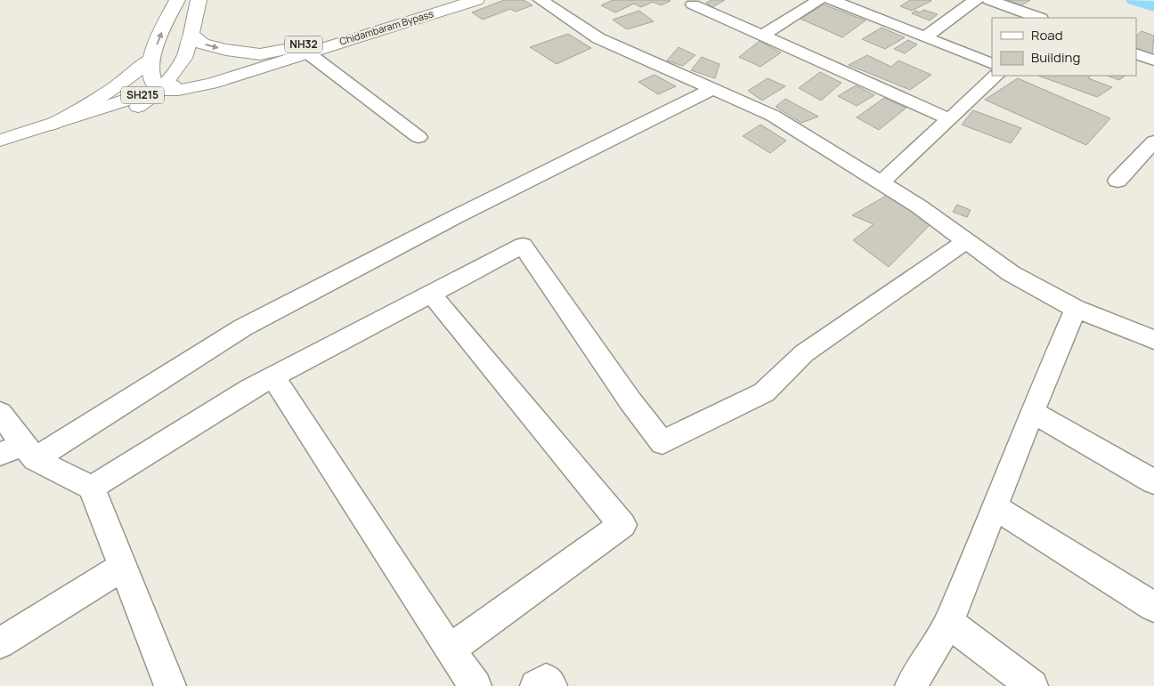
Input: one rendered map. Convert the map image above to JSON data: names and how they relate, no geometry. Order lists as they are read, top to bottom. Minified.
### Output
{"streets":{"main road":["Chidambaram Bypass","NH32","SH215"]},"crossings":[["Chidambaram Bypass","SH215"]],"legend":["Road","Building"]}
